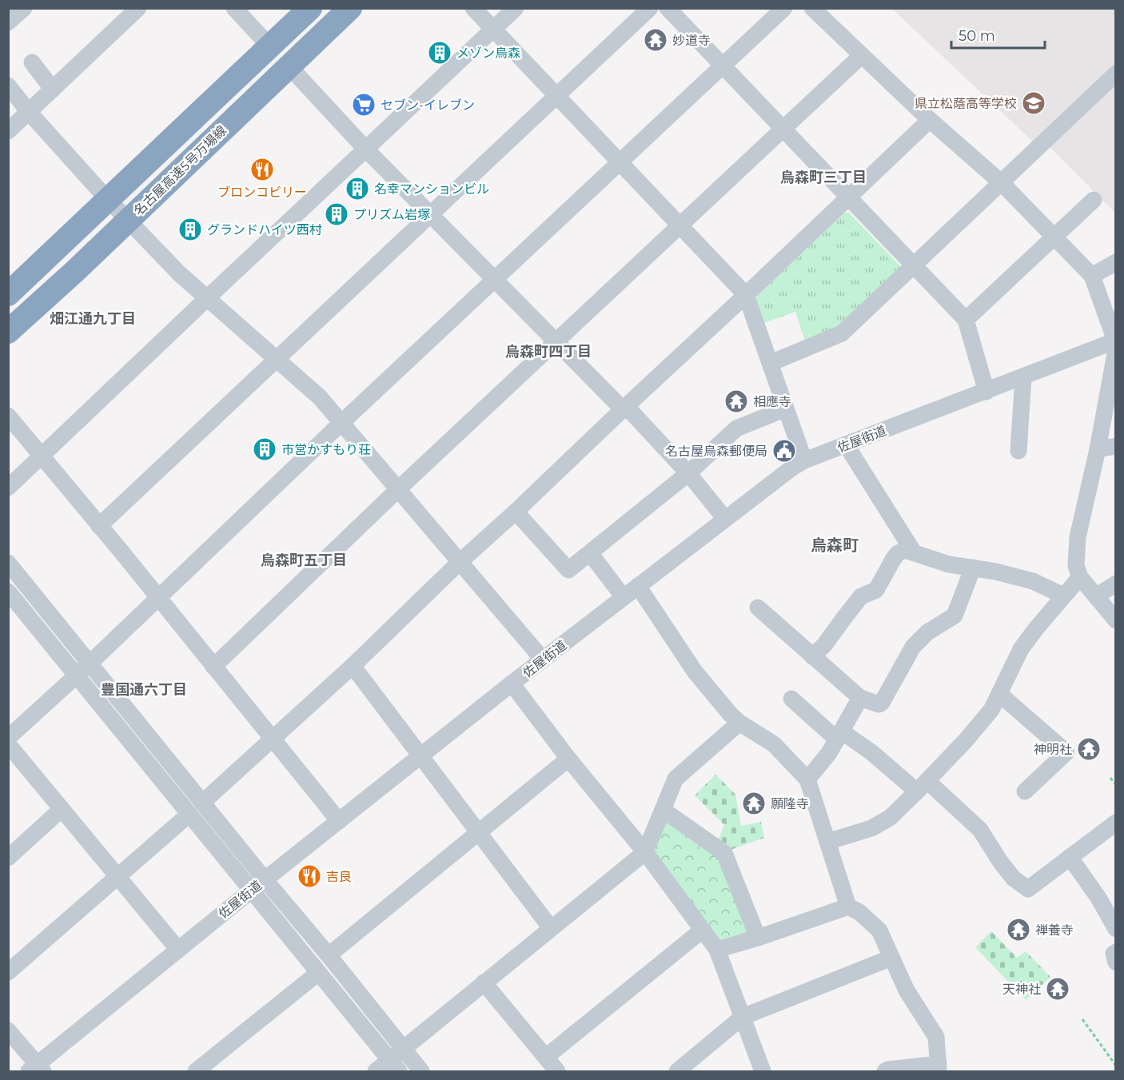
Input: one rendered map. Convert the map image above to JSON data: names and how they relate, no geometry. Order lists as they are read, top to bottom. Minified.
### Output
{"streets":{"highway":["名古屋高速5号万場線"],"street":["佐屋街道"]},"districts":["烏森町三丁目","畑江通九丁目","烏森町四丁目","烏森町","烏森町五丁目","豊国通六丁目"],"places":{"temple":["妙道寺","相應寺","神明社","願隆寺","禅養寺","天神社"],"building":["メゾン烏森","名幸マンションビル","プリズム岩塚","グランドハイツ西村","市営かすもり荘"],"school or university":["県立松蔭高等学校"],"supermarket":["セブン-イレブン"],"restaurant":["ブロンコビリー","吉良"],"public building":["名古屋烏森郵便局"]},"scale_bar":"50 m"}
